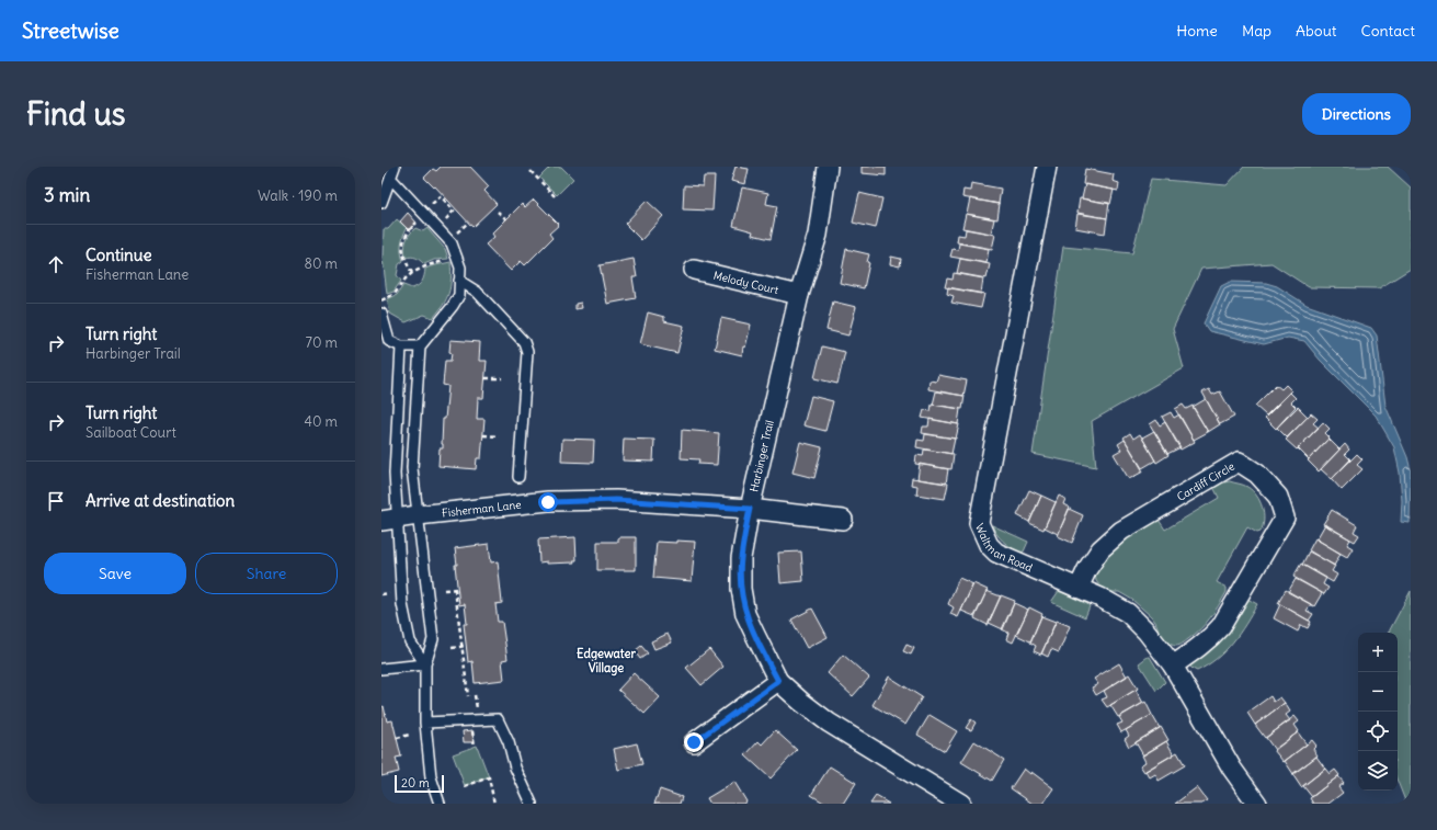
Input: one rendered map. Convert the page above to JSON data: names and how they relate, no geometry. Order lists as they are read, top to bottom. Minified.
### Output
{"streets":{"street":["Melody Court","Harbinger Trail","Cardiff Circle","Fisherman Lane","Waltman Road"]},"crossings":[["Melody Court","Harbinger Trail"],["Harbinger Trail","Fisherman Lane"],["Cardiff Circle","Waltman Road"]],"districts":["Edgewater Village"],"scale_bar":"20 m","page":{"header":"Streetwise","nav":["Home","Map","About","Contact"],"buttons":["Directions",["Save","Share"]],"title":"Find us","heading":["3 min","Walk · 190 m"],"list":[["Continue","Fisherman Lane","80 m"],["Turn right","Harbinger Trail","70 m"],["Turn right","Sailboat Court","40 m"],"Arrive at destination"],"map_buttons":["+","−"],"scale":"20 m"}}
